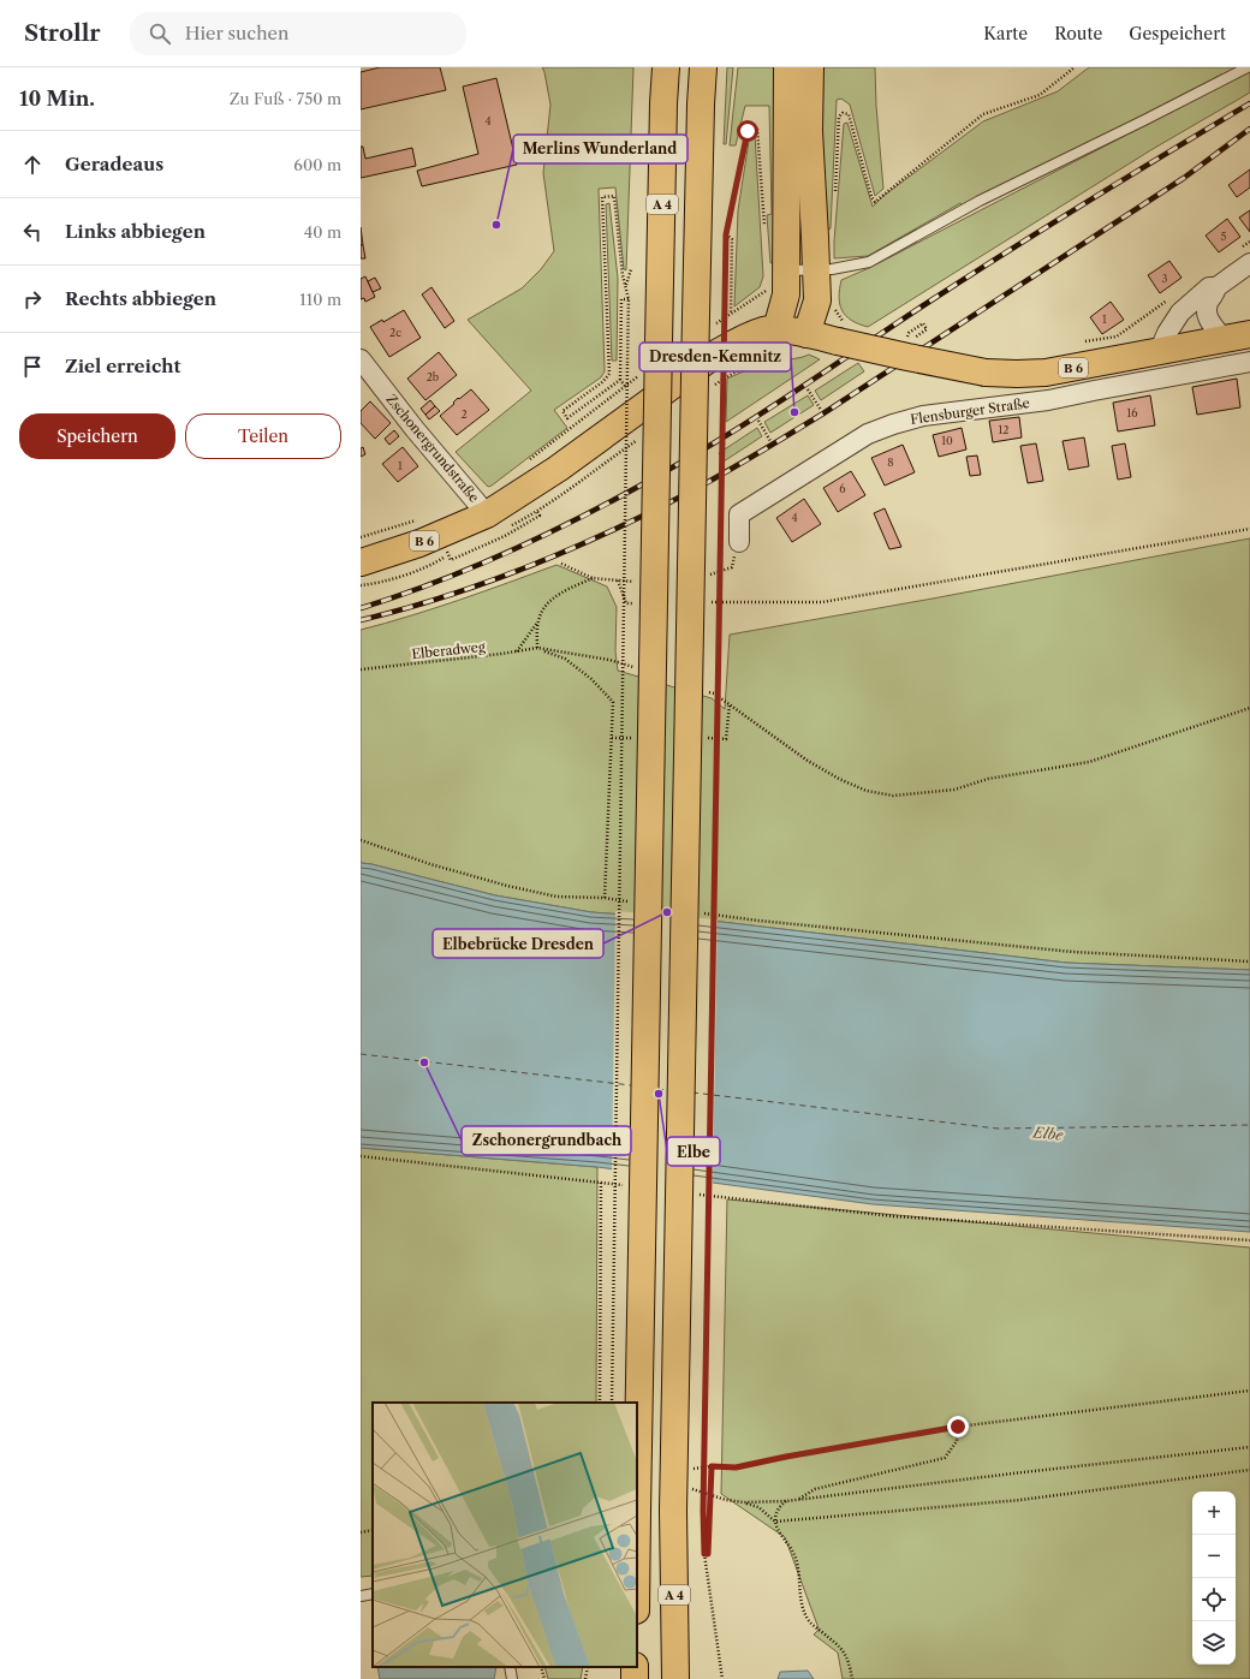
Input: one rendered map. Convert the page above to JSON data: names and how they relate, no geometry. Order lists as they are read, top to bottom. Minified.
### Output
{"streets":{"main road":["A 4","B 6"],"street":["Flensburger Straße","Zschonergrundstraße"],"path":["Elberadweg"]},"crossings":[["B 6","Zschonergrundstraße"]],"water":["Elbe"],"places":["Merlins Wunderland","Dresden-Kemnitz","Elbebrücke Dresden","Zschonergrundbach","Elbe"],"house_numbers":["4","5","3","1","2c","2b","16","2","12","10","8","1","6","4"],"page":{"header":"Strollr","search":"Hier suchen","nav":["Karte","Route","Gespeichert"],"heading":["10 Min.","Zu Fuß · 750 m"],"list":[["Geradeaus","600 m"],["Links abbiegen","40 m"],["Rechts abbiegen","110 m"],"Ziel erreicht"],"buttons":["Speichern","Teilen"],"map_buttons":["+","−"]}}
